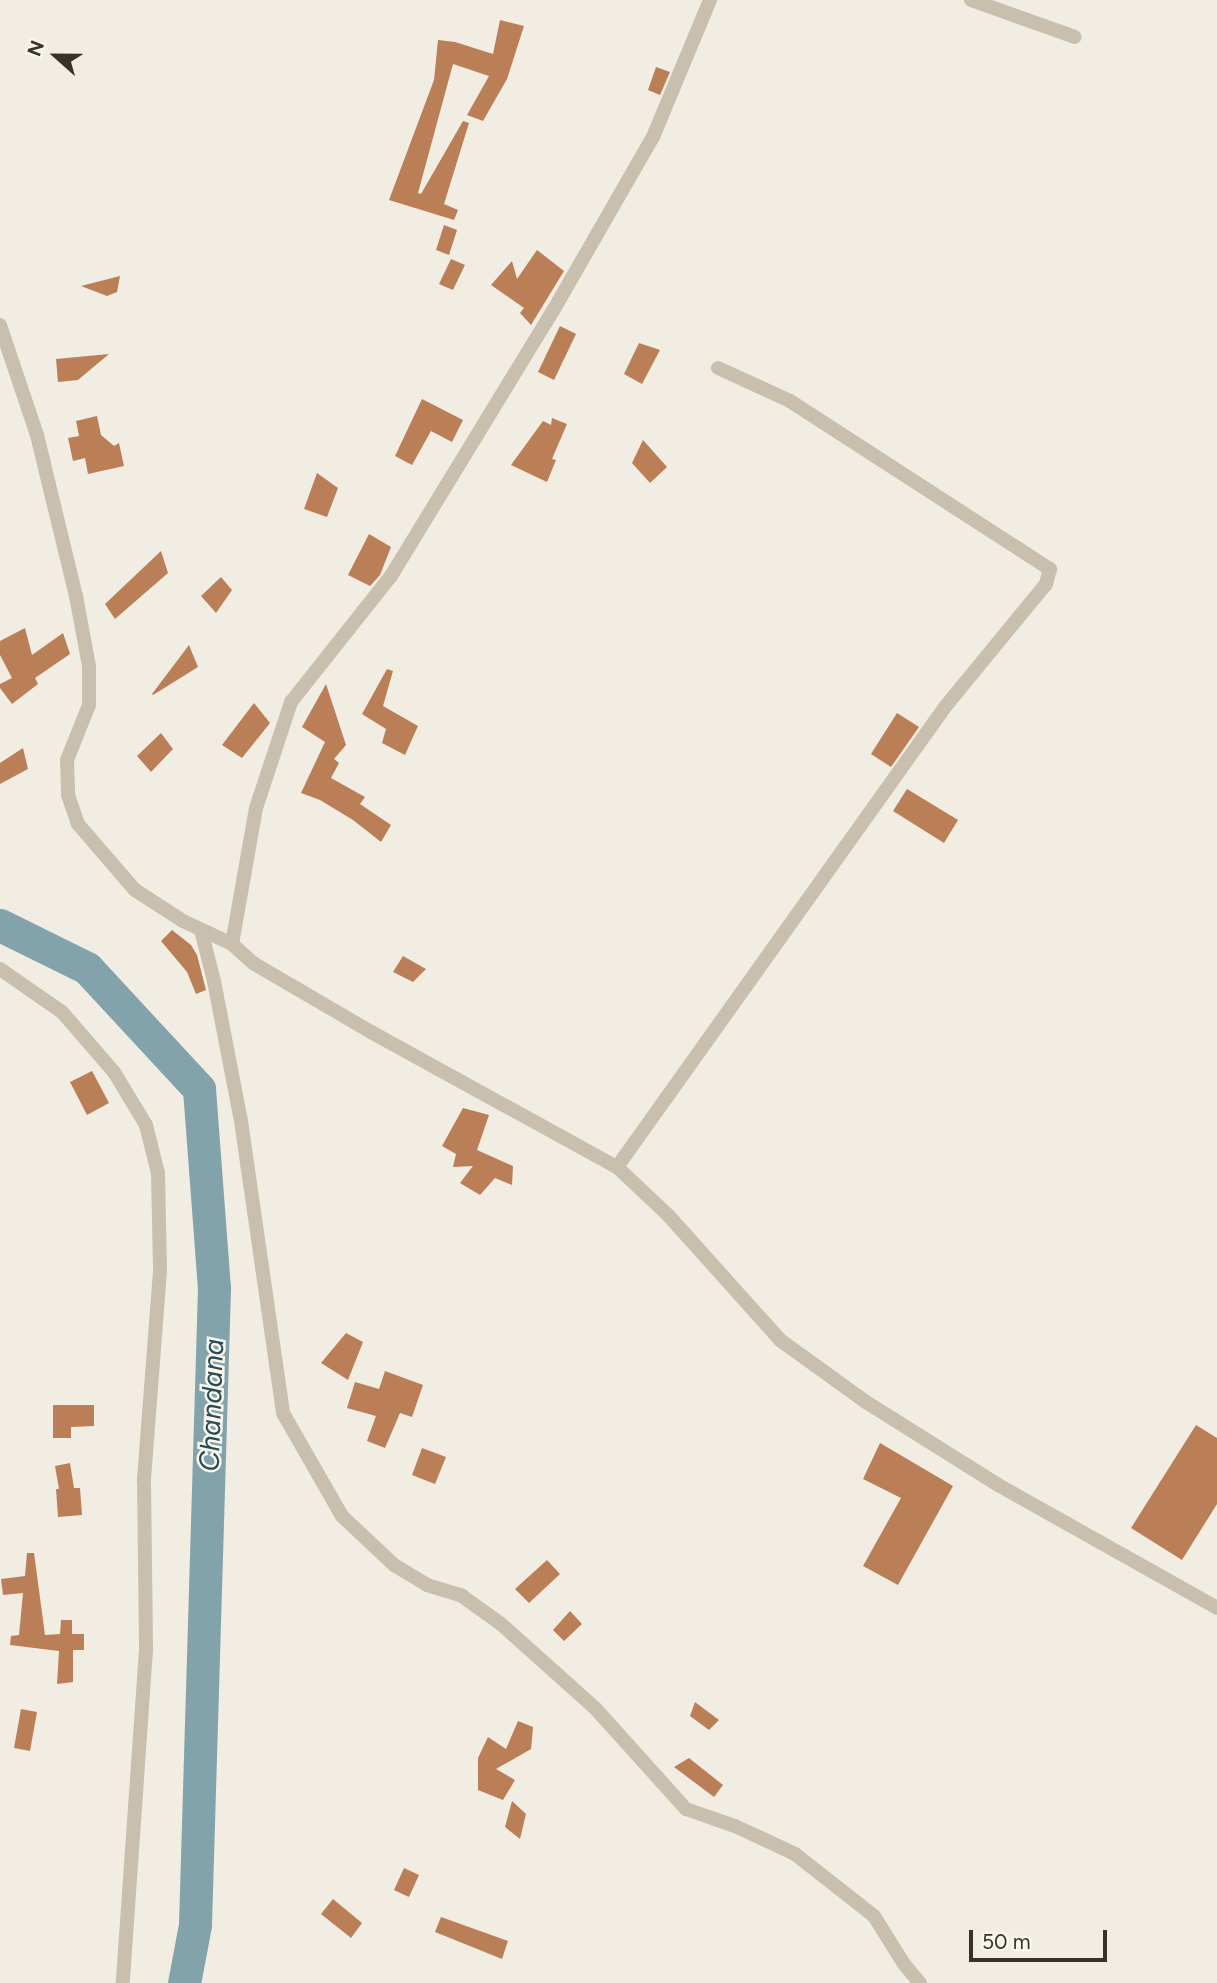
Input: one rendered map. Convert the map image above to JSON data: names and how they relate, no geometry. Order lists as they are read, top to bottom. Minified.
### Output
{"water":["Chandana"],"scale_bar":"50 m","north":"left"}
